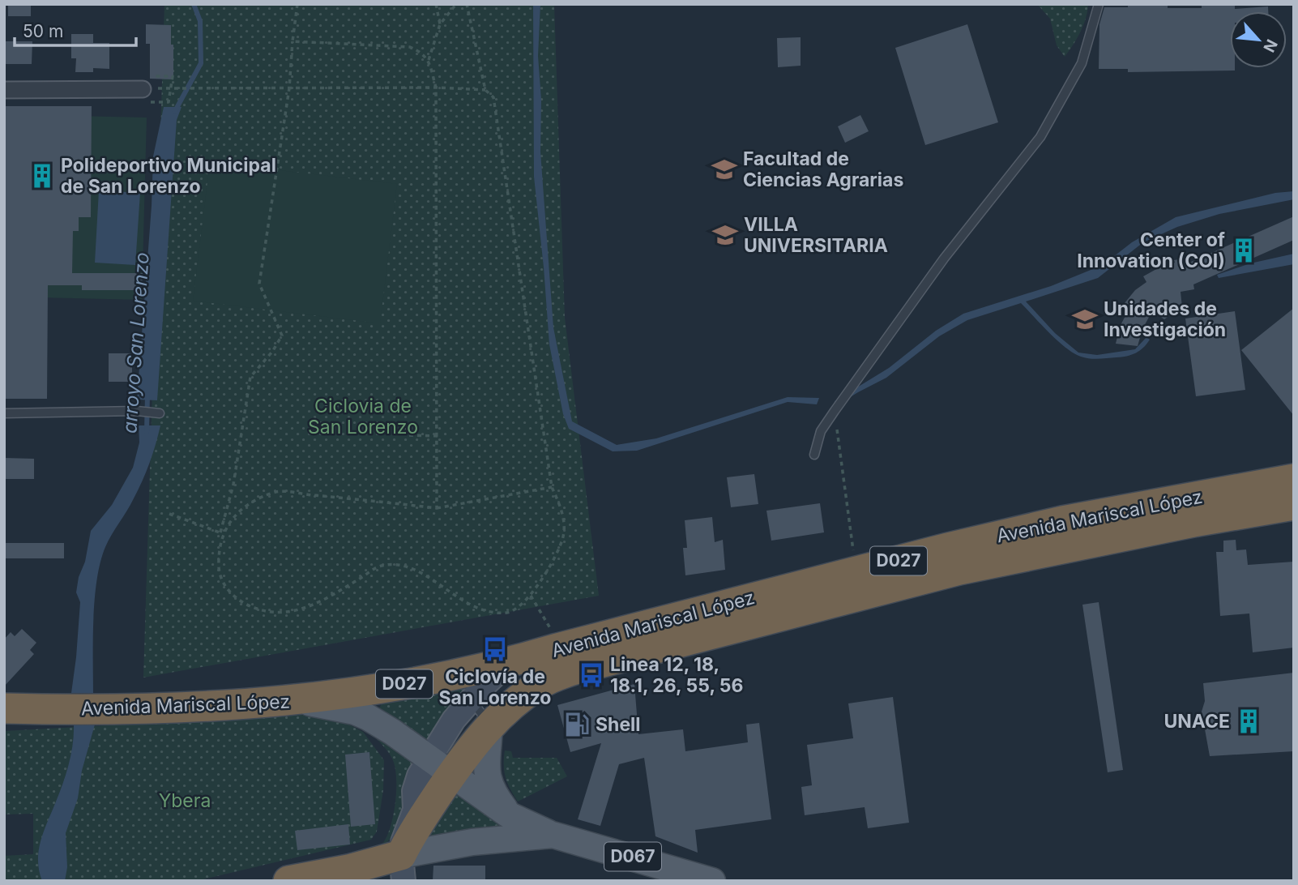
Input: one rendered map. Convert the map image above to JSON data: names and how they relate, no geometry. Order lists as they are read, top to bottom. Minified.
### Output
{"streets":{"highway":["Avenida Mariscal López","D027"],"main road":["D067"]},"crossings":[["Avenida Mariscal López","D027"],["Avenida Mariscal López","D067"],["D027","D067"]],"water":["arroyo San Lorenzo"],"parks":["Ciclovia de San Lorenzo","Ybera"],"places":{"school or university":["Facultad de Ciencias Agrarias","VILLA UNIVERSITARIA","Unidades de Investigación"],"building":["Polideportivo Municipal de San Lorenzo","Center of Innovation (COI)","UNACE"],"bus stop":["Ciclovía de San Lorenzo","Linea 12, 18, 18.1, 26, 55, 56"],"fuel station":["Shell"]},"scale_bar":"50 m","north":"bottom right"}
